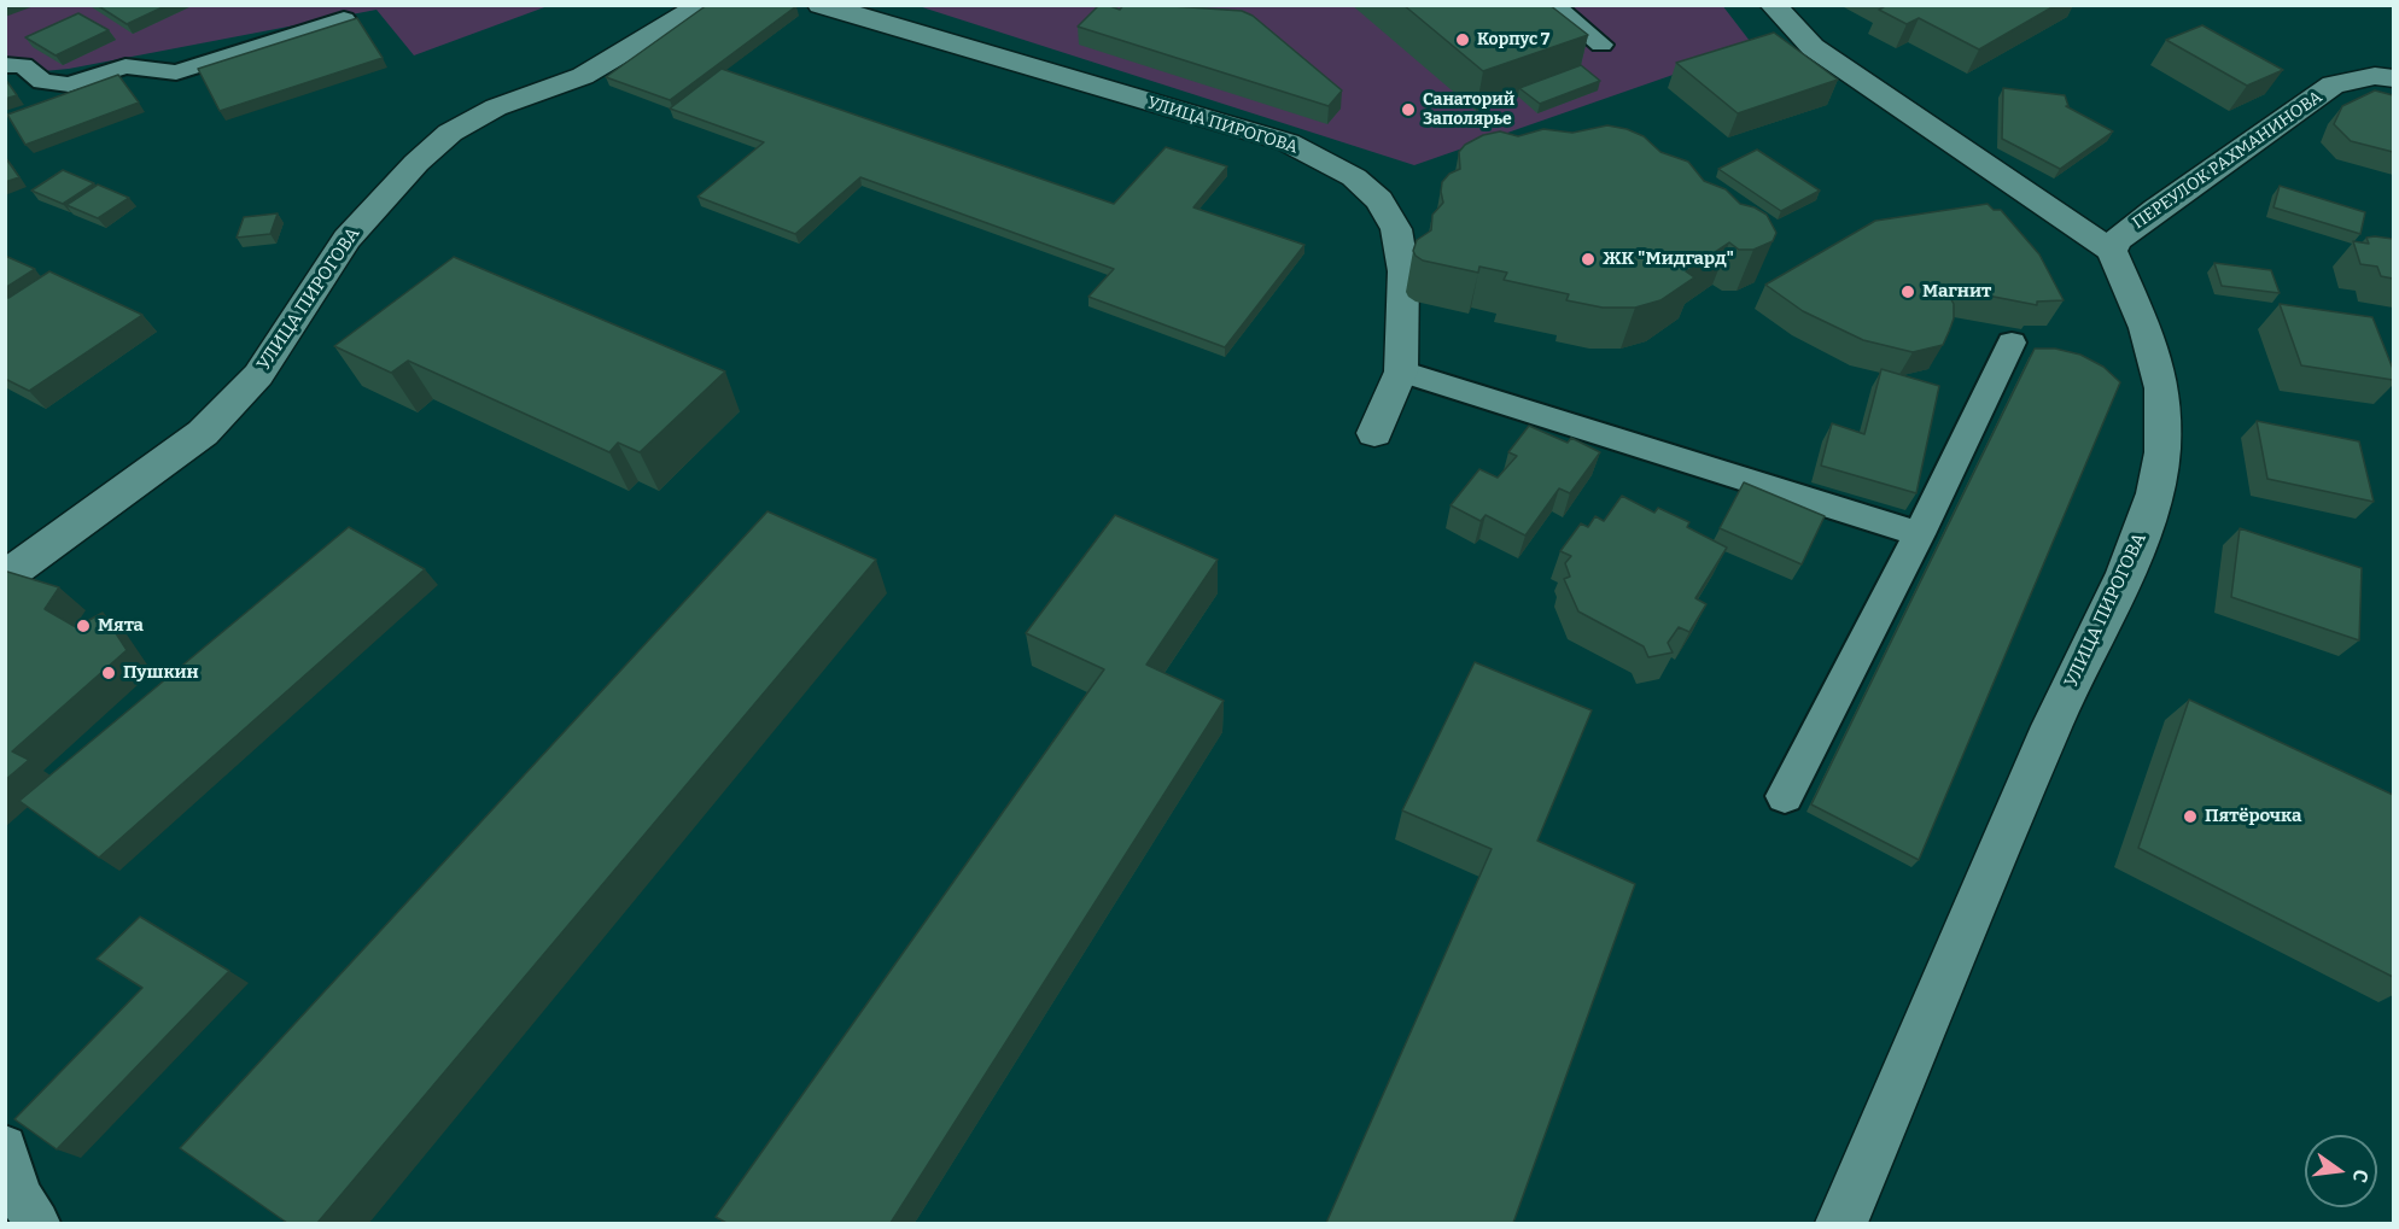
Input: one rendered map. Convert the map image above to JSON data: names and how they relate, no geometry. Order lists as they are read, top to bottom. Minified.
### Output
{"streets":{"street":["УЛИЦА ПИРОГОВА","ПЕРЕУЛОК РАХМАНИНОВА"]},"crossings":[["УЛИЦА ПИРОГОВА","ПЕРЕУЛОК РАХМАНИНОВА"]],"places":["Корпус 7","Санаторий Заполярье","ЖК \"Мидгард\"","Магнит","Мята","Пушкин","Пятёрочка"],"north":"right"}
